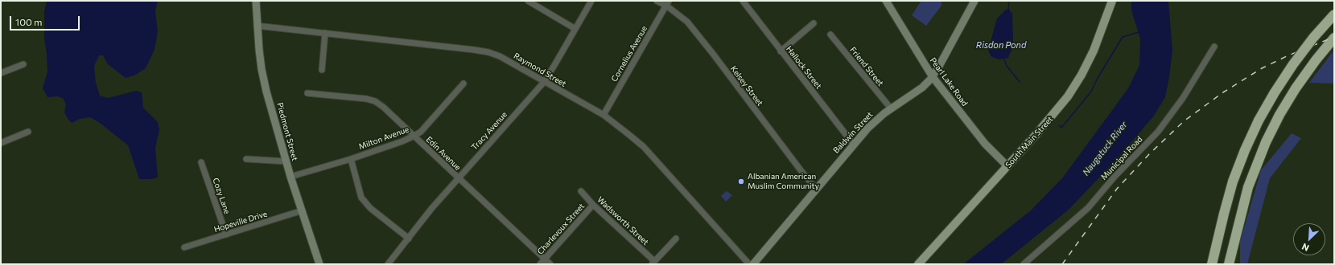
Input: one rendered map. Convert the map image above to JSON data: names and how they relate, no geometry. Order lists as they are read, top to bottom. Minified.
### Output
{"streets":{"main road":["Pearl Lake Road","Piedmont Street","Baldwin Street","South Main Street"],"street":["Cornelius Avenue","Friend Street","Hallock Street","Raymond Street","Kelsey Street","Tracy Avenue","Milton Avenue","Edin Avenue","Municipal Road","Cozy Lane","Wadsworth Street","Hopeville Drive","Charlevoux Street"]},"crossings":[["Cornelius Avenue","Raymond Street"],["Cornelius Avenue","Kelsey Street"],["Friend Street","Baldwin Street"],["Hallock Street","Baldwin Street"],["Raymond Street","Tracy Avenue"],["Raymond Street","Piedmont Street"],["Pearl Lake Road","Baldwin Street"],["Pearl Lake Road","South Main Street"],["Kelsey Street","Baldwin Street"],["Tracy Avenue","Edin Avenue"],["Piedmont Street","Milton Avenue"],["Piedmont Street","Hopeville Drive"],["Milton Avenue","Edin Avenue"],["Edin Avenue","Charlevoux Street"],["Cozy Lane","Hopeville Drive"],["Wadsworth Street","Charlevoux Street"]],"water":["Risdon Pond","Naugatuck River"],"places":["Albanian American Muslim Community"],"scale_bar":"100 m","north":"bottom left"}
